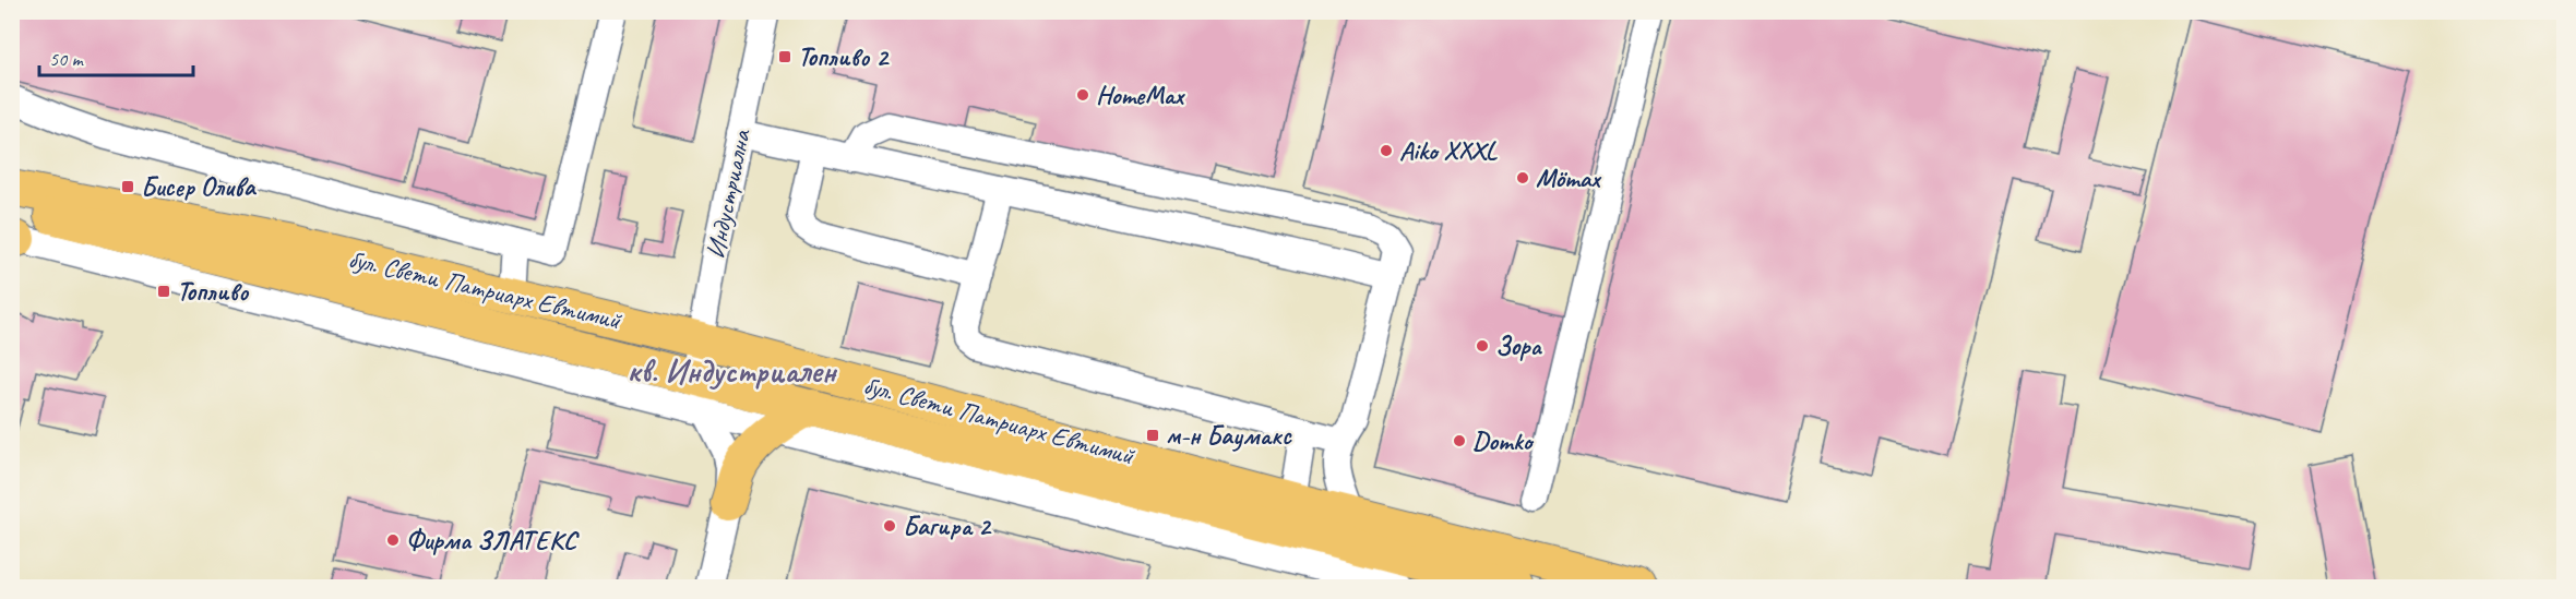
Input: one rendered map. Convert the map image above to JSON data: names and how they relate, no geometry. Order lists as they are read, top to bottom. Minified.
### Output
{"streets":{"main road":["бул. Свети Патриарх Евтимий"],"street":["Индустриална"]},"crossings":[["Индустриална","бул. Свети Патриарх Евтимий"]],"districts":["кв. Индустриален"],"places":{"transit":["Топливо 2","Бисер Олива","Топливо","м-н Баумакс"],"other":["HomeMax","Aiko XXXL","Mömax","Зора","Domko","Багира 2","Фирма ЗЛАТЕКС"]},"scale_bar":"50 m"}
